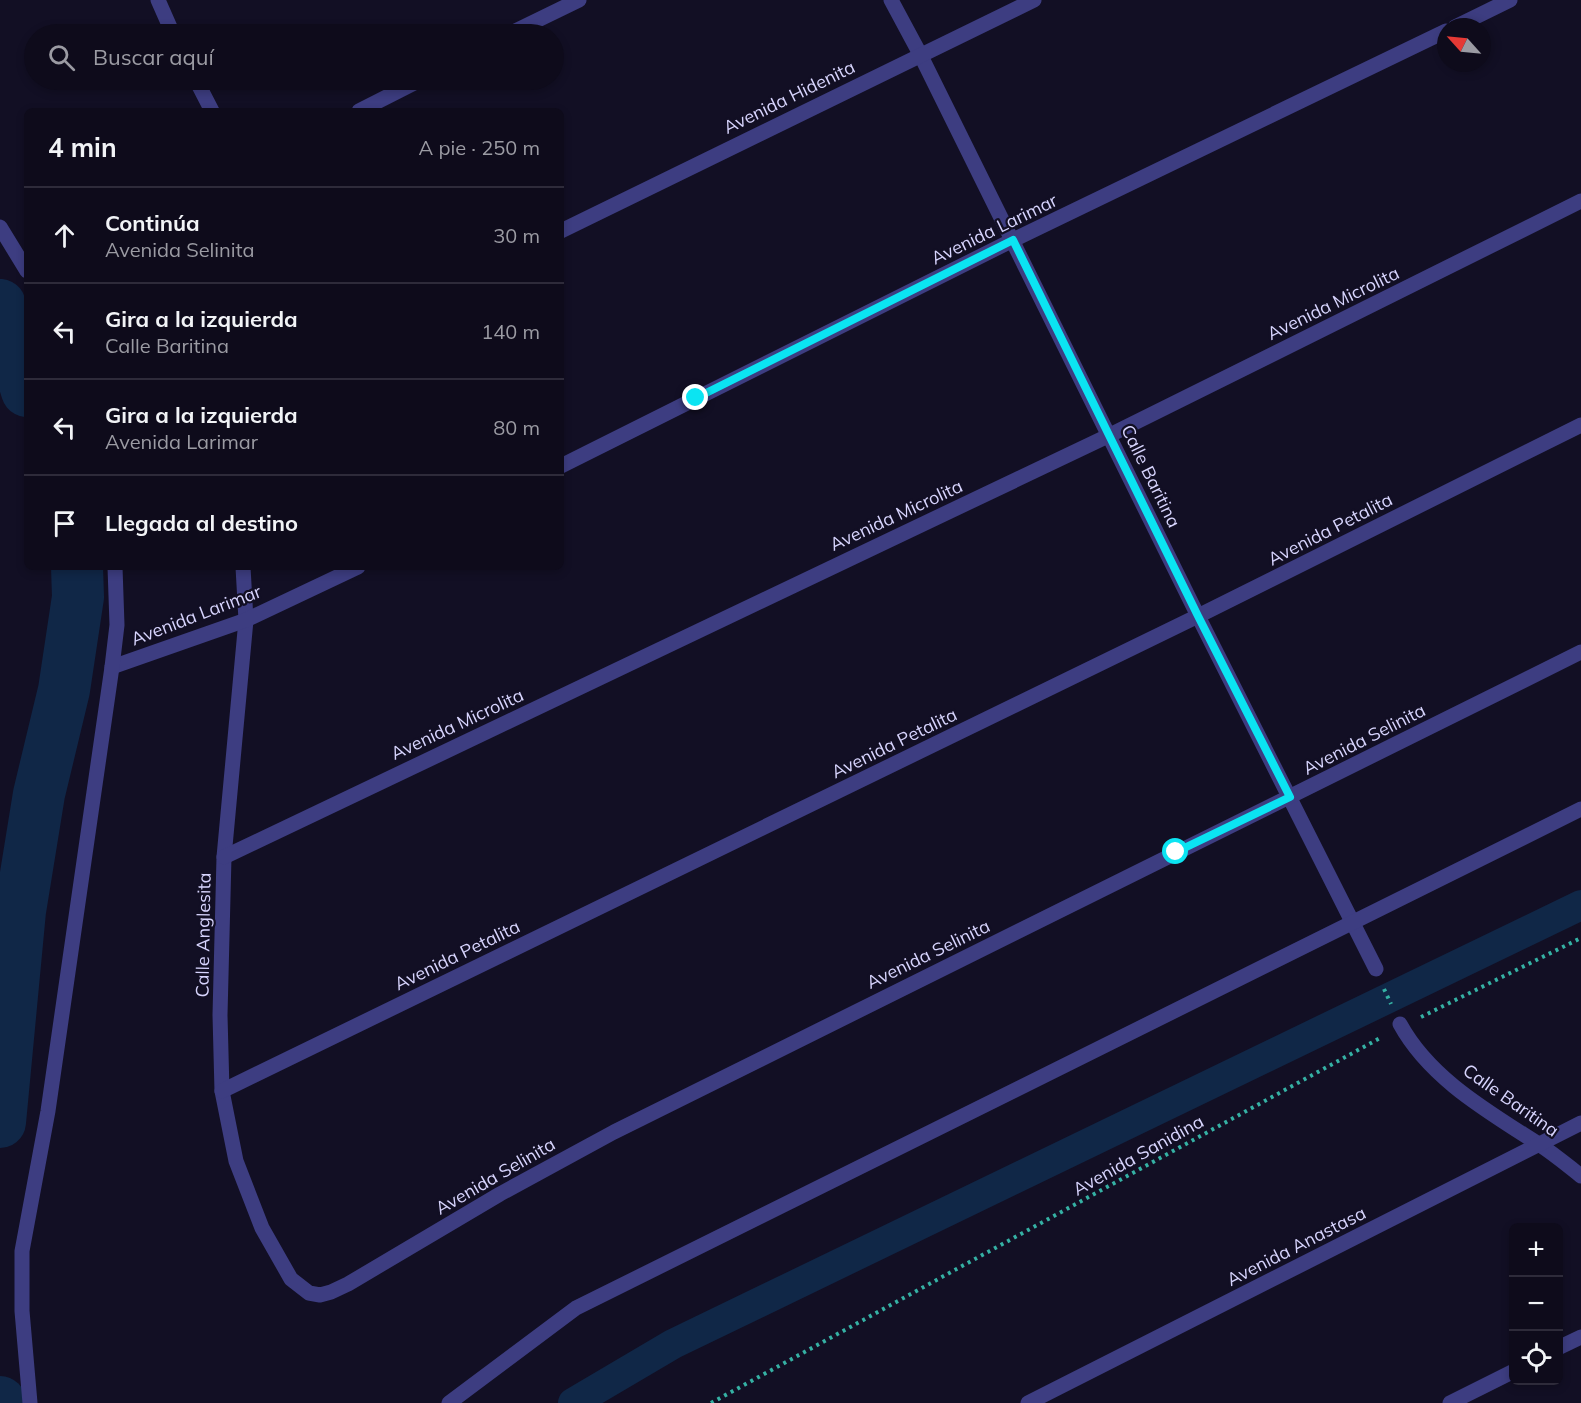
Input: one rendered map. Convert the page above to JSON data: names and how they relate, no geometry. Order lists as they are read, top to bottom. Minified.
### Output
{"streets":{"street":["Avenida Hidenita","Avenida Larimar","Avenida Microlita","Calle Baritina","Avenida Petalita","Avenida Selinita","Calle Anglesita","Avenida Anastasa"],"path":["Avenida Sanidina"]},"crossings":[["Avenida Hidenita","Calle Baritina"],["Avenida Larimar","Calle Baritina"],["Avenida Larimar","Calle Anglesita"],["Avenida Microlita","Calle Baritina"],["Avenida Microlita","Calle Anglesita"],["Calle Baritina","Avenida Petalita"],["Calle Baritina","Avenida Selinita"],["Calle Baritina","Avenida Sanidina"],["Calle Baritina","Avenida Anastasa"],["Avenida Petalita","Calle Anglesita"],["Avenida Selinita","Calle Anglesita"]],"north":"top left","page":{"search":"Buscar aquí","heading":["4 min","A pie · 250 m"],"list":[["Continúa","Avenida Selinita","30 m"],["Gira a la izquierda","Calle Baritina","140 m"],["Gira a la izquierda","Avenida Larimar","80 m"],"Llegada al destino"],"map_buttons":["+","−"]}}
